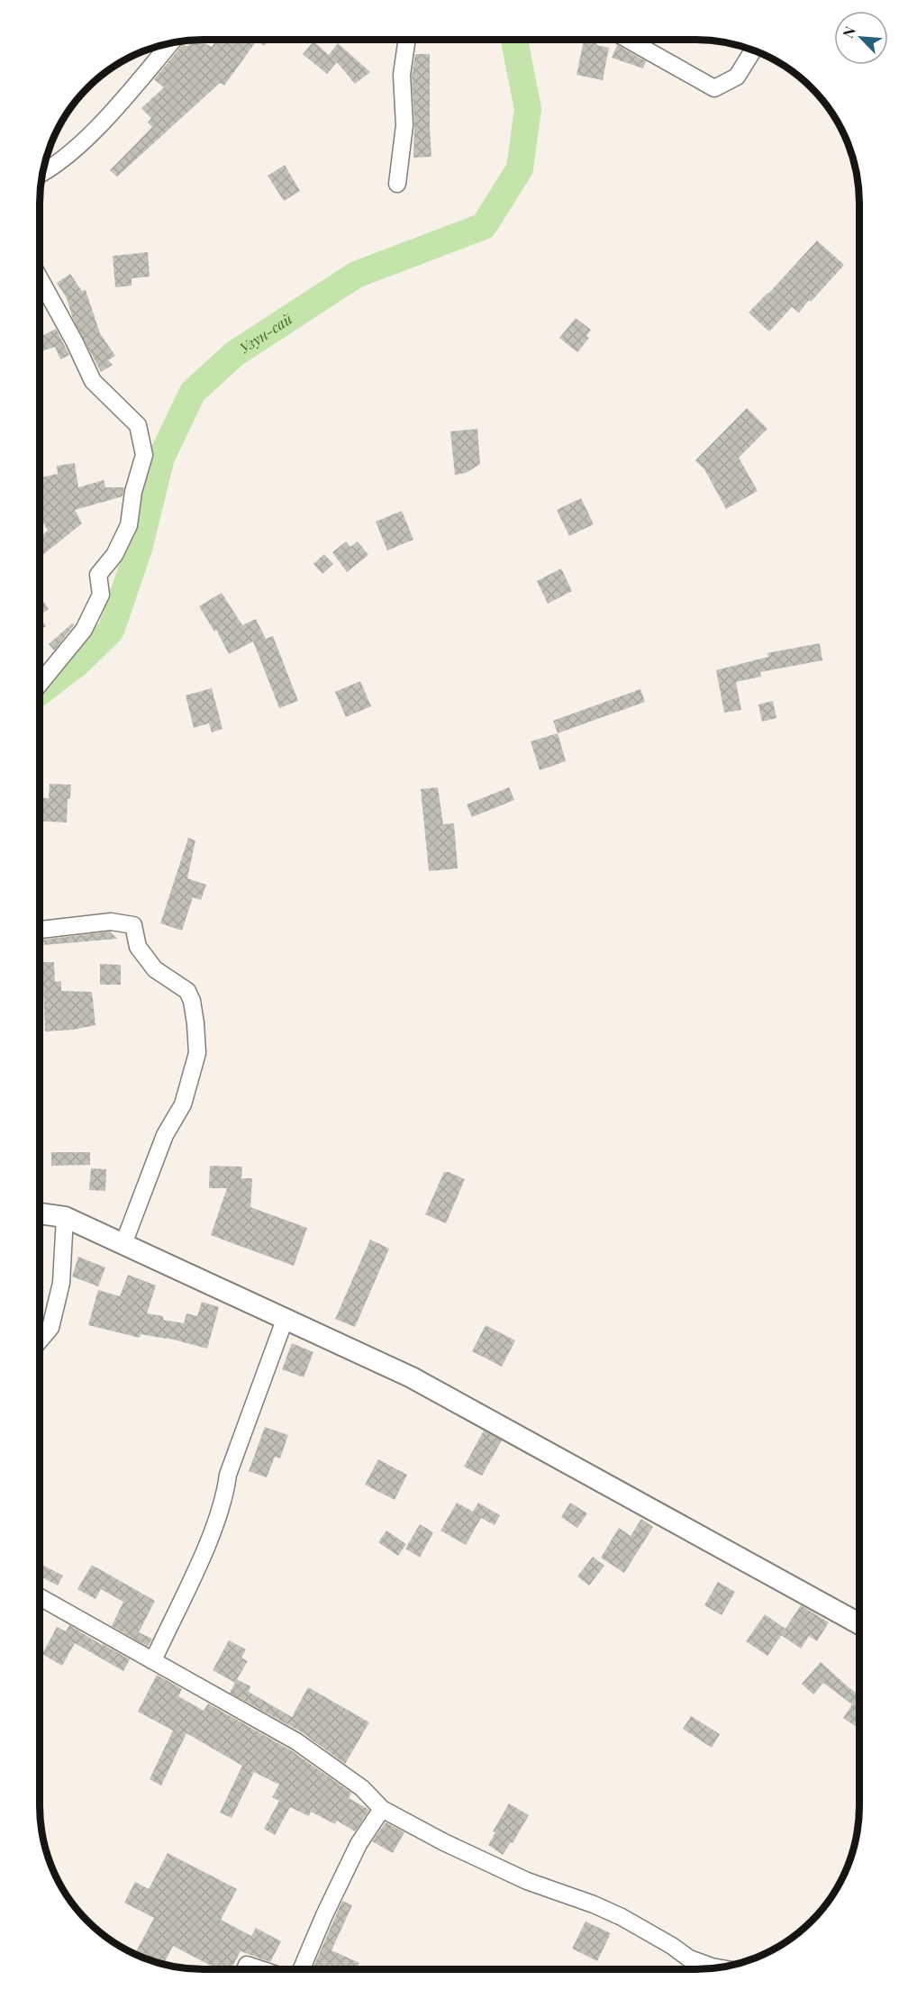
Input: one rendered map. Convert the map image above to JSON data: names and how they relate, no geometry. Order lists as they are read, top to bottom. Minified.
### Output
{"water":["Узун-сай"],"north":"top left"}
